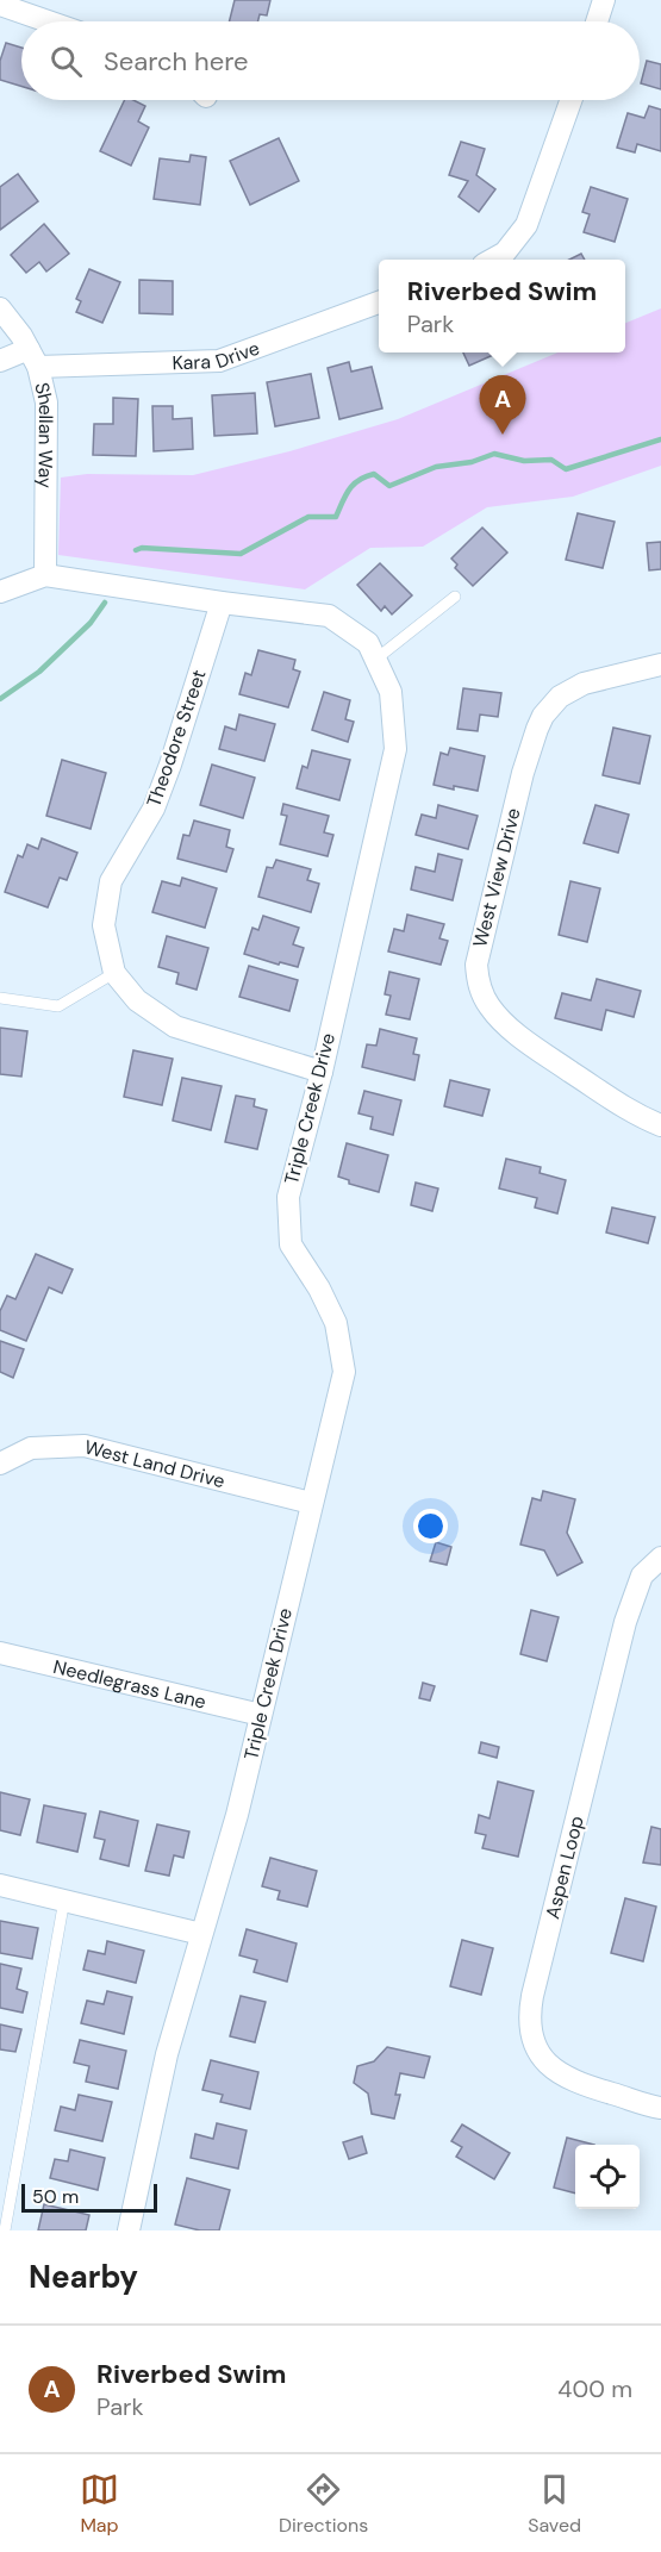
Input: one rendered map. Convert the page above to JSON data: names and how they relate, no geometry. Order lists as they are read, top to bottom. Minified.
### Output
{"streets":{"street":["Kara Drive","Shellan Way","Theodore Street","West View Drive","Triple Creek Drive","West Land Drive","Needlegrass Lane","Aspen Loop"]},"crossings":[["Kara Drive","Shellan Way"],["Shellan Way","Triple Creek Drive"],["Theodore Street","Triple Creek Drive"],["Triple Creek Drive","West Land Drive"],["Triple Creek Drive","Needlegrass Lane"]],"scale_bar":"50 m","page":{"search":"Search here","popup":["Riverbed Swim","Park"],"pins":"A","scale":"50 m","heading":"Nearby","list":[{"mark":"A","name":"Riverbed Swim","note":"Park","value":"400 m"}],"nav":["Map","Directions","Saved"]}}
